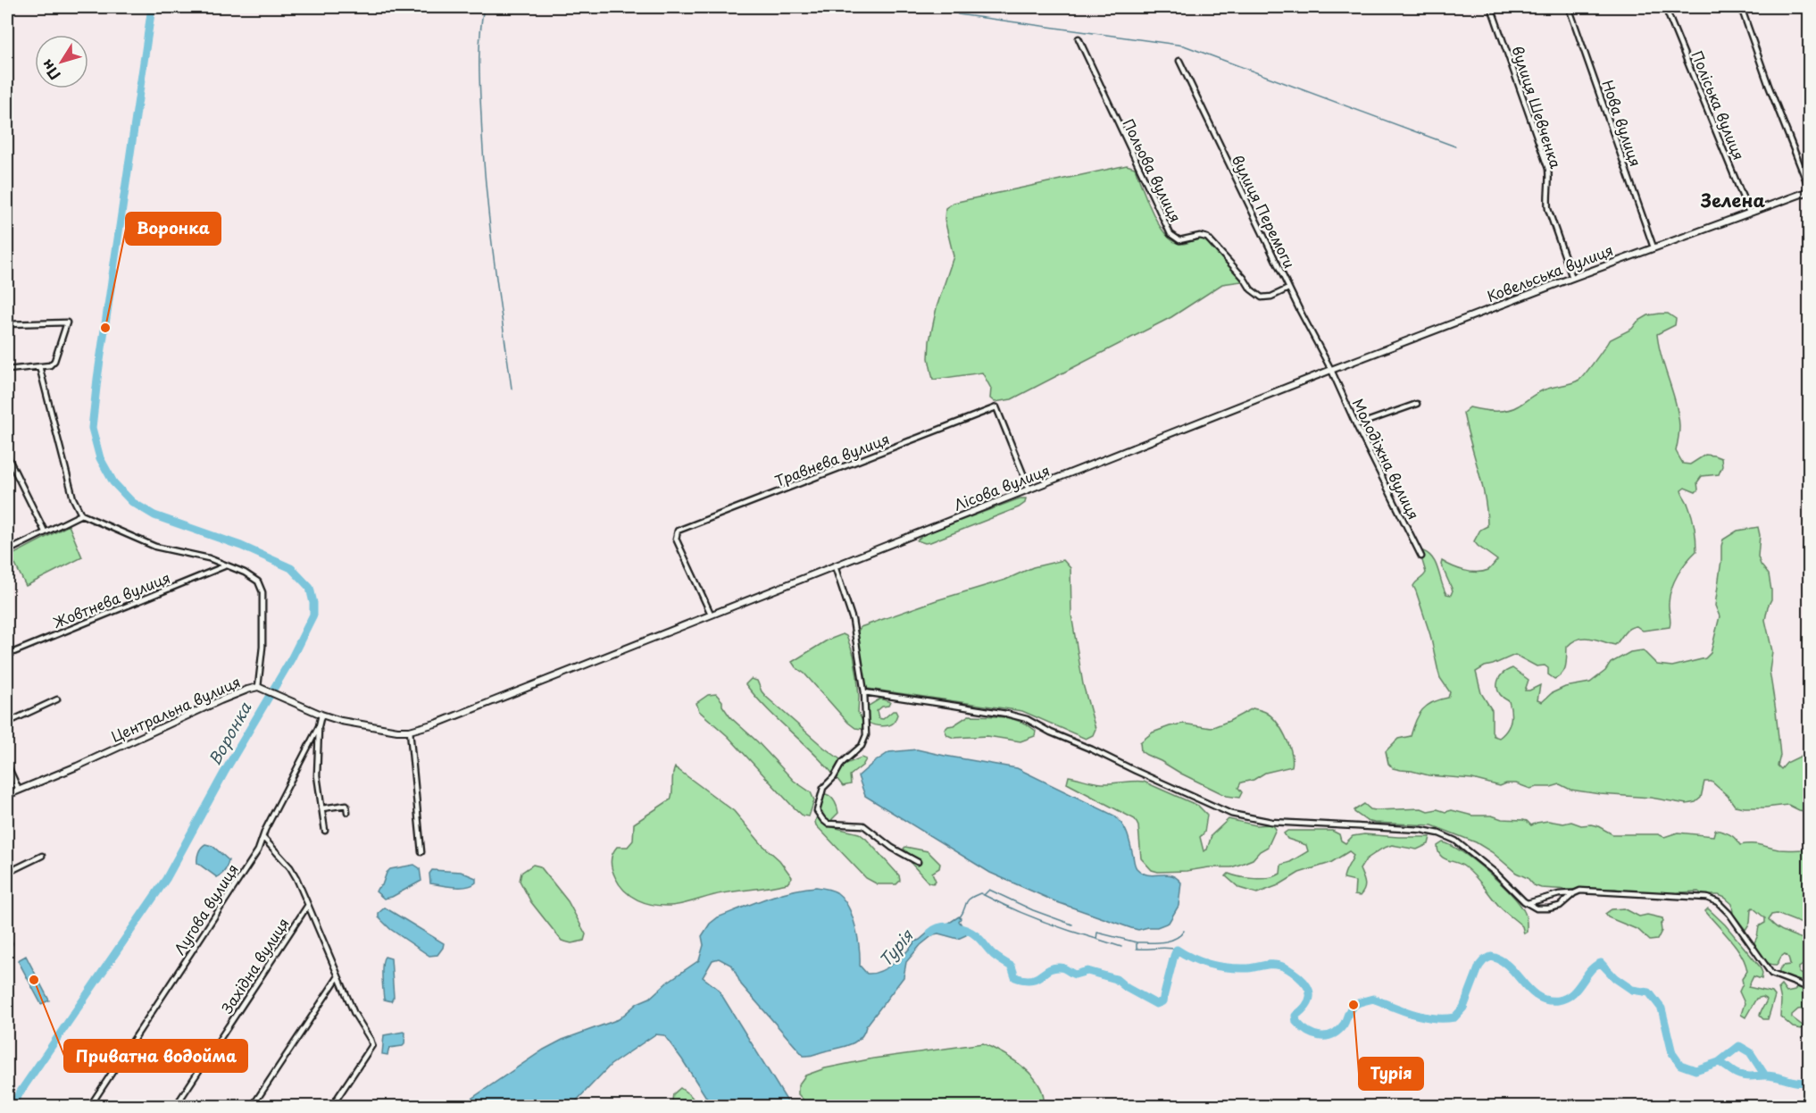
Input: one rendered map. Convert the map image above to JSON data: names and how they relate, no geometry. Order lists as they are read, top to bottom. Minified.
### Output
{"streets":{"street":["Поліська вулиця","вулиця Шевченка","Нова вулиця","Польова вулиця","вулиця Перемоги","Ковельська вулиця","Молодіжна вулиця","Травнева вулиця","Лісова вулиця","Жовтнева вулиця","Центральна вулиця","Лугова вулиця","Західна вулиця"]},"crossings":[["Поліська вулиця","Ковельська вулиця"],["вулиця Шевченка","Ковельська вулиця"],["Нова вулиця","Ковельська вулиця"],["Польова вулиця","вулиця Перемоги"],["вулиця Перемоги","Ковельська вулиця"],["вулиця Перемоги","Молодіжна вулиця"],["Ковельська вулиця","Молодіжна вулиця"],["Ковельська вулиця","Лісова вулиця"],["Травнева вулиця","Лісова вулиця"],["Лісова вулиця","Центральна вулиця"],["Центральна вулиця","Лугова вулиця"]],"districts":["Зелена"],"water":["Воронка","Турія"],"places":["Воронка","Приватна водойма","Турія"],"north":"bottom left"}
